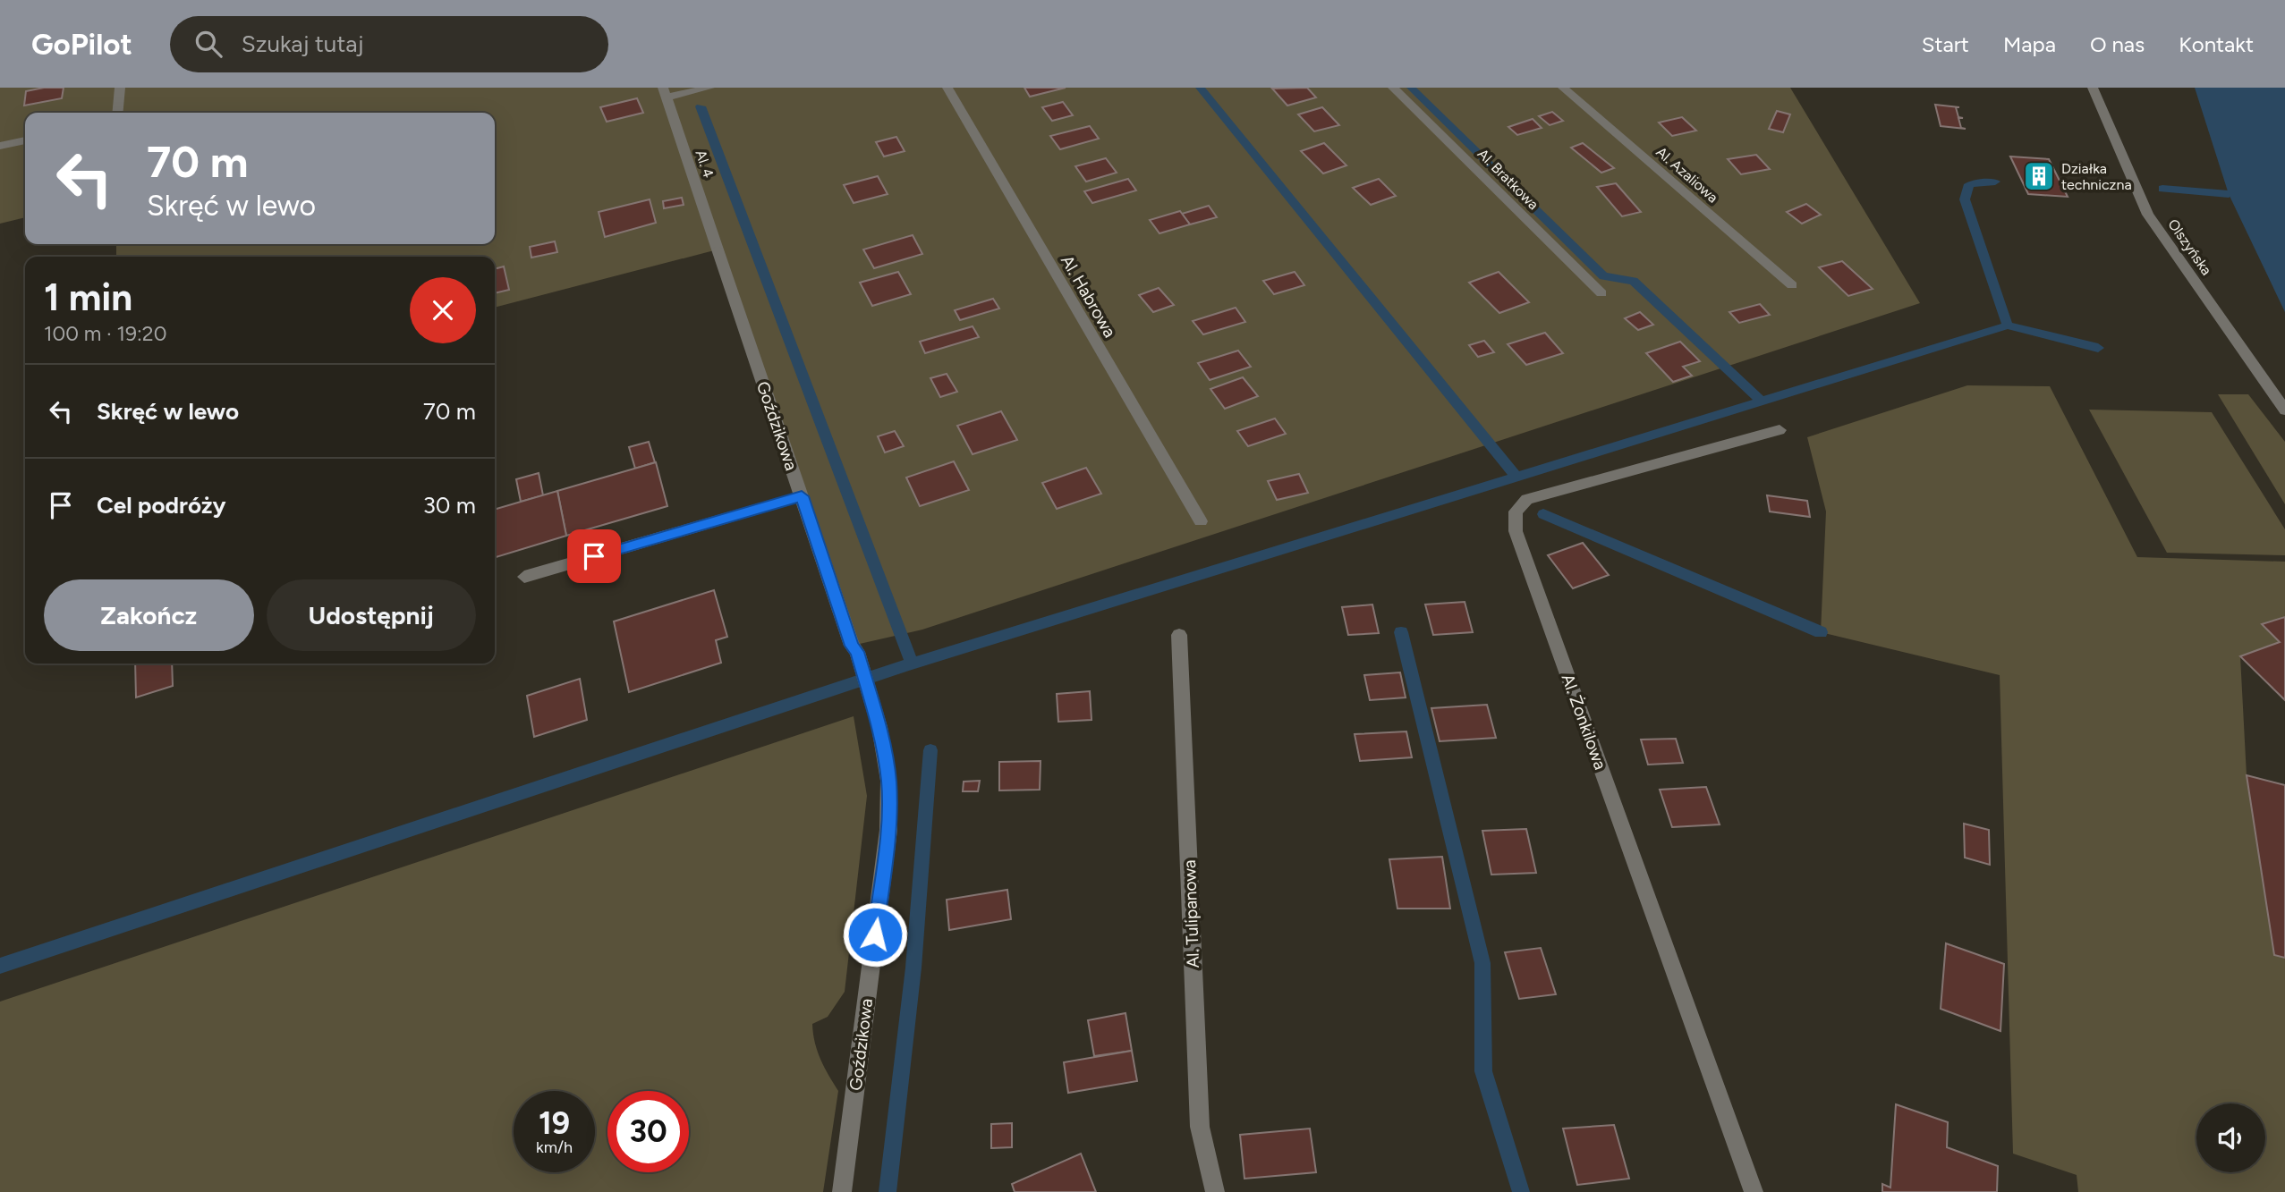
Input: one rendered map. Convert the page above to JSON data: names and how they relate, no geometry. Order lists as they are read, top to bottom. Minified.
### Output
{"streets":{"street":["Al. 4","Al. Azaliowa","Al. Bratkowa","Olszyńska","Al. Habrowa","Goździkowa","Al. Żonkilowa","Al. Tulipanowa"]},"crossings":[["Al. 4","Goździkowa"]],"places":{"building":["Działka techniczna"]},"page":{"header":"GoPilot","search":"Szukaj tutaj","nav":["Start","Mapa","O nas","Kontakt"],"turn":["70 m","Skręć w lewo"],"heading":["1 min","100 m · 19:20"],"list":[{"name":"Skręć w lewo","value":"70 m"},{"name":"Cel podróży","value":"30 m"}],"buttons":["Zakończ","Udostępnij"],"speed":"19 km/h","limit":"30"}}
